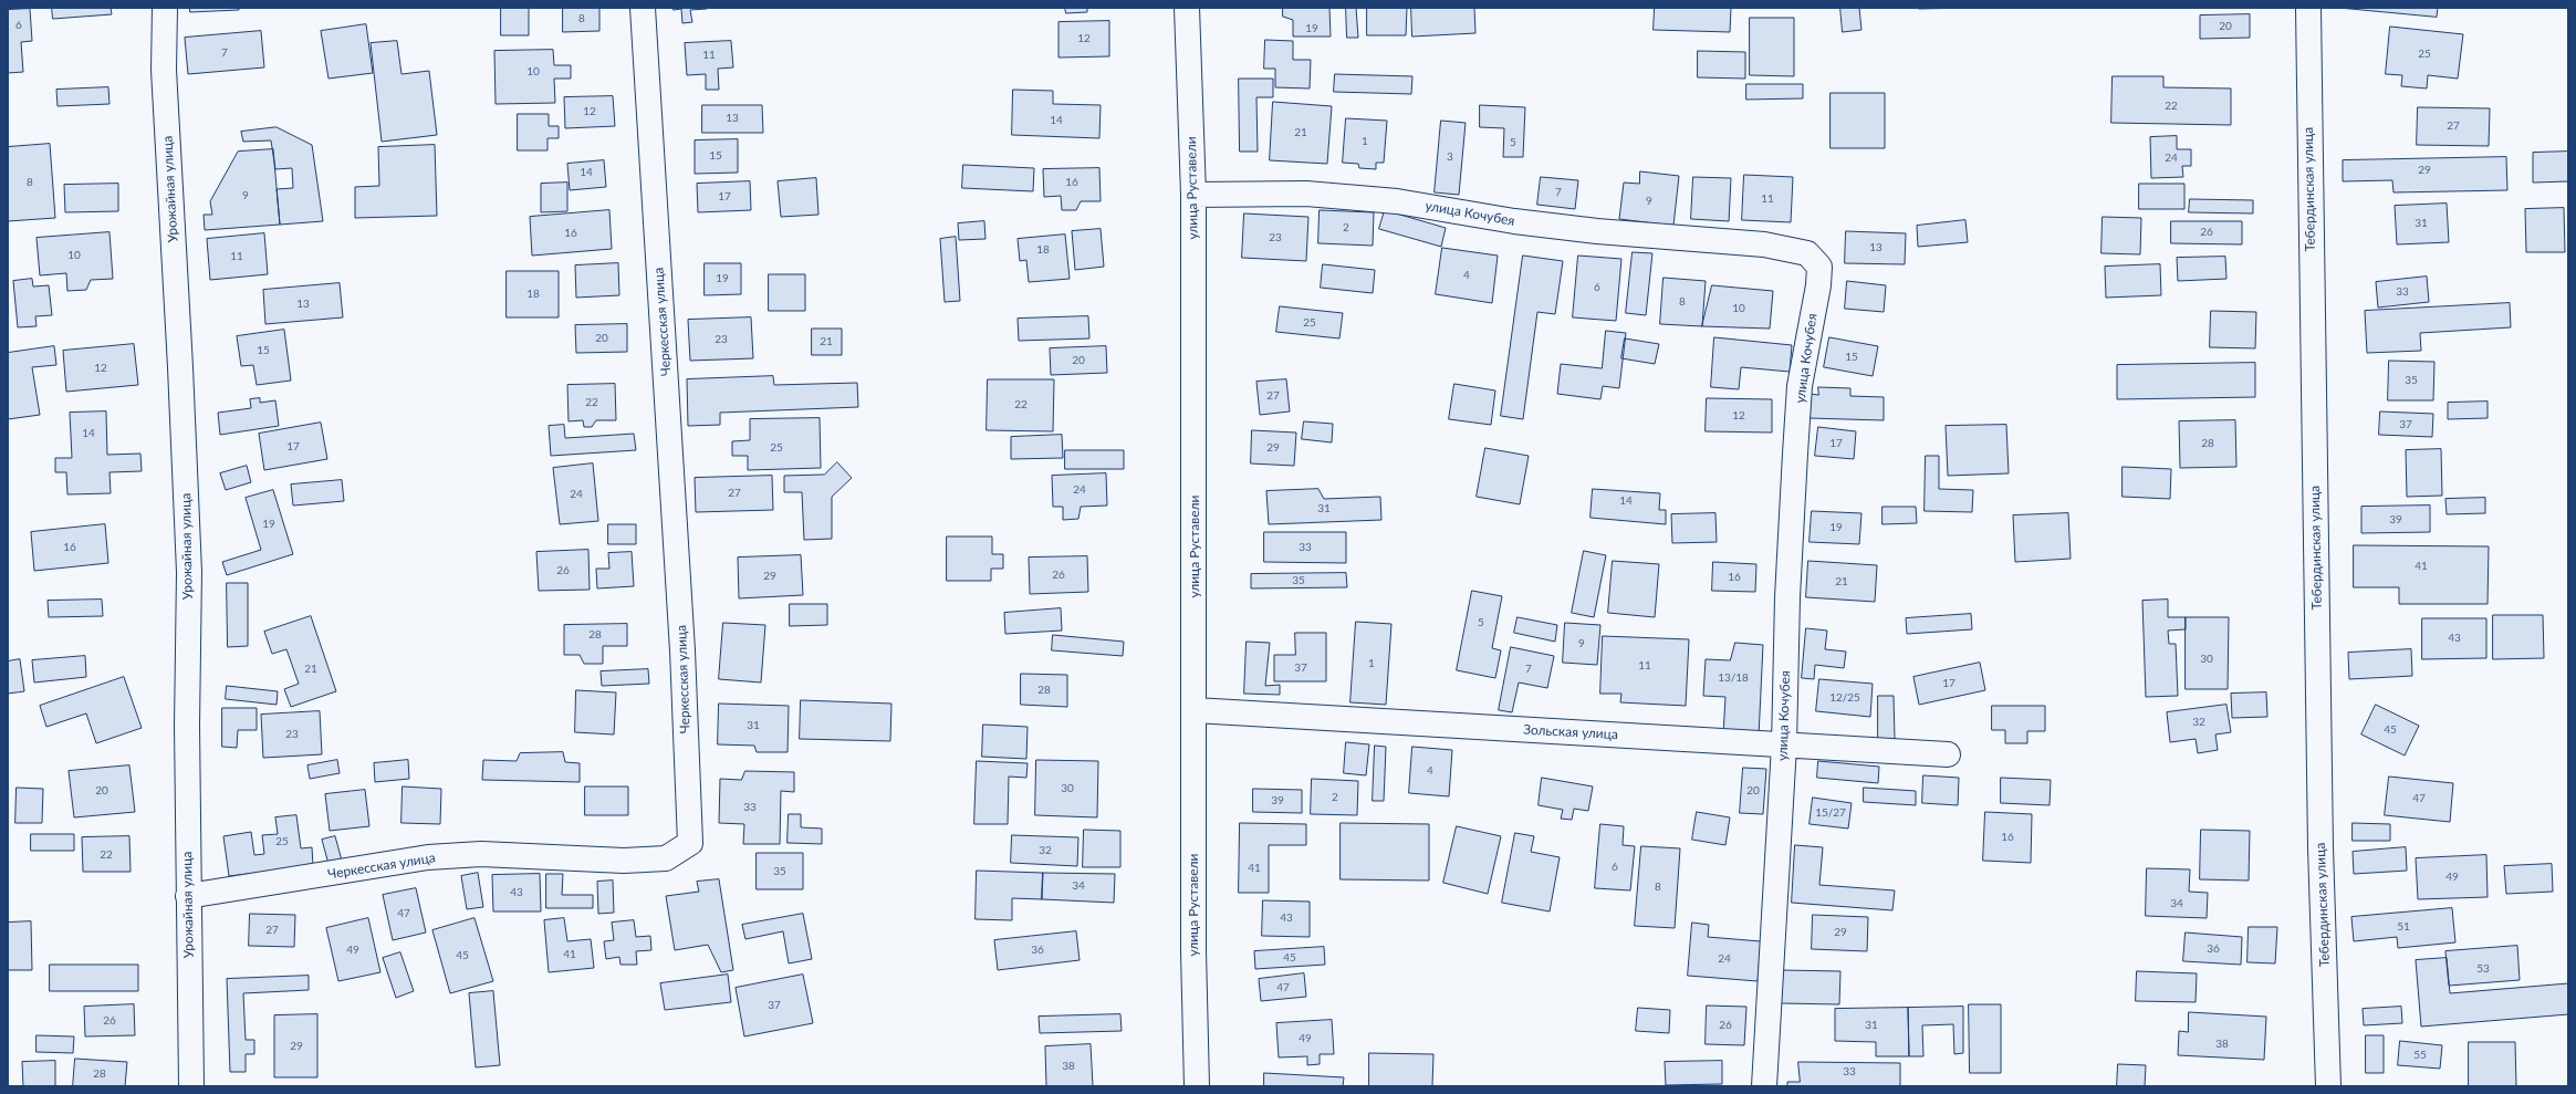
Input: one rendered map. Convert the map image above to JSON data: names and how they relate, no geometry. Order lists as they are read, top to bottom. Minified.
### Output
{"streets":{"street":["улица Руставели","Урожайная улица","Тебердинская улица","улица Кочубея","Черкесская улица","Зольская улица"]},"crossings":[["улица Руставели","улица Кочубея"],["улица Руставели","Зольская улица"],["Урожайная улица","Черкесская улица"],["улица Кочубея","Зольская улица"]],"house_numbers":["8","6","20","19","12","7","25","11","10","22","12","13","14","27","21","1","5","15","3","24","29","14","8","16","7","9","17","11","9","31","2","26","16","23","13","18","10","11","4","19","6","33","18","8","13","10","25","20","23","21","15","15","20","12","35","27","22","22","12","37","14","17","28","17","25","29","24","27","24","14","31","39","19","19","16","33","41","26","26","29","16","35","21","5","28","43","9","30","1","11","37","21","7","13/18","17","28","12/25","32","31","45","23","4","30","20","20","2","47","39","33","15/27","16","25","32","22","6","41","35","49","34","8","43","34","47","43","51","27","29","36","49","36","41","45","45","24","53","47","37","26","26","31","49","38","29","55","38","33","28"]}
